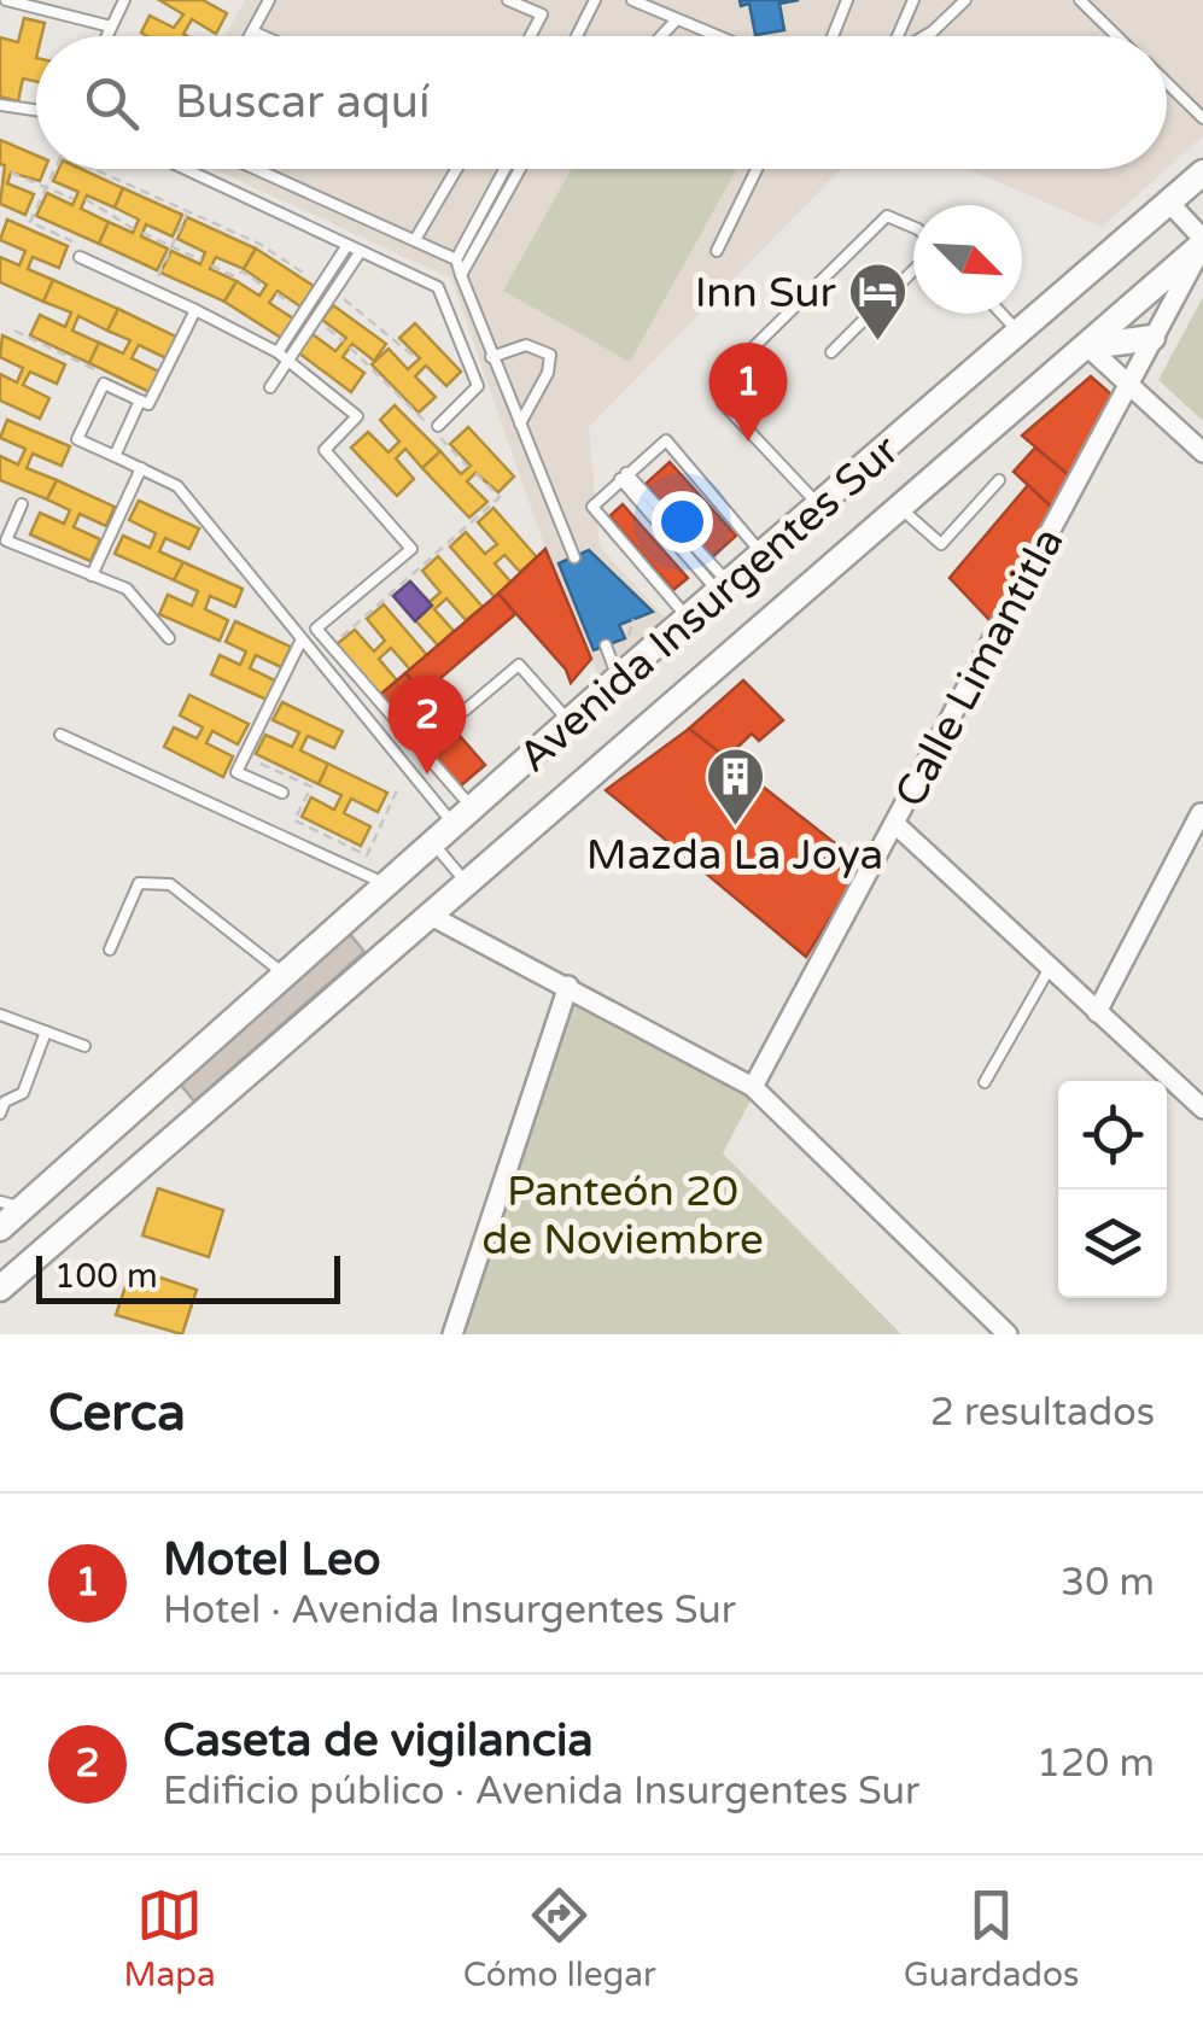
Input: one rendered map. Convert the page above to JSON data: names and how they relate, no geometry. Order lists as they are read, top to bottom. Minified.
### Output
{"streets":{"main road":["Avenida Insurgentes Sur"],"street":["Calle Limantitla"]},"crossings":[["Avenida Insurgentes Sur","Calle Limantitla"]],"parks":["Panteón 20 de Noviembre"],"places":{"hotel":["Inn Sur"],"building":["Mazda La Joya"]},"scale_bar":"100 m","north":"bottom right","page":{"search":"Buscar aquí","pins":["1","2"],"scale":"100 m","heading":["Cerca","2 resultados"],"list":[{"mark":"1","name":"Motel Leo","note":"Hotel · Avenida Insurgentes Sur","value":"30 m"},{"mark":"2","name":"Caseta de vigilancia","note":"Edificio público · Avenida Insurgentes Sur","value":"120 m"}],"nav":["Mapa","Cómo llegar","Guardados"]}}
